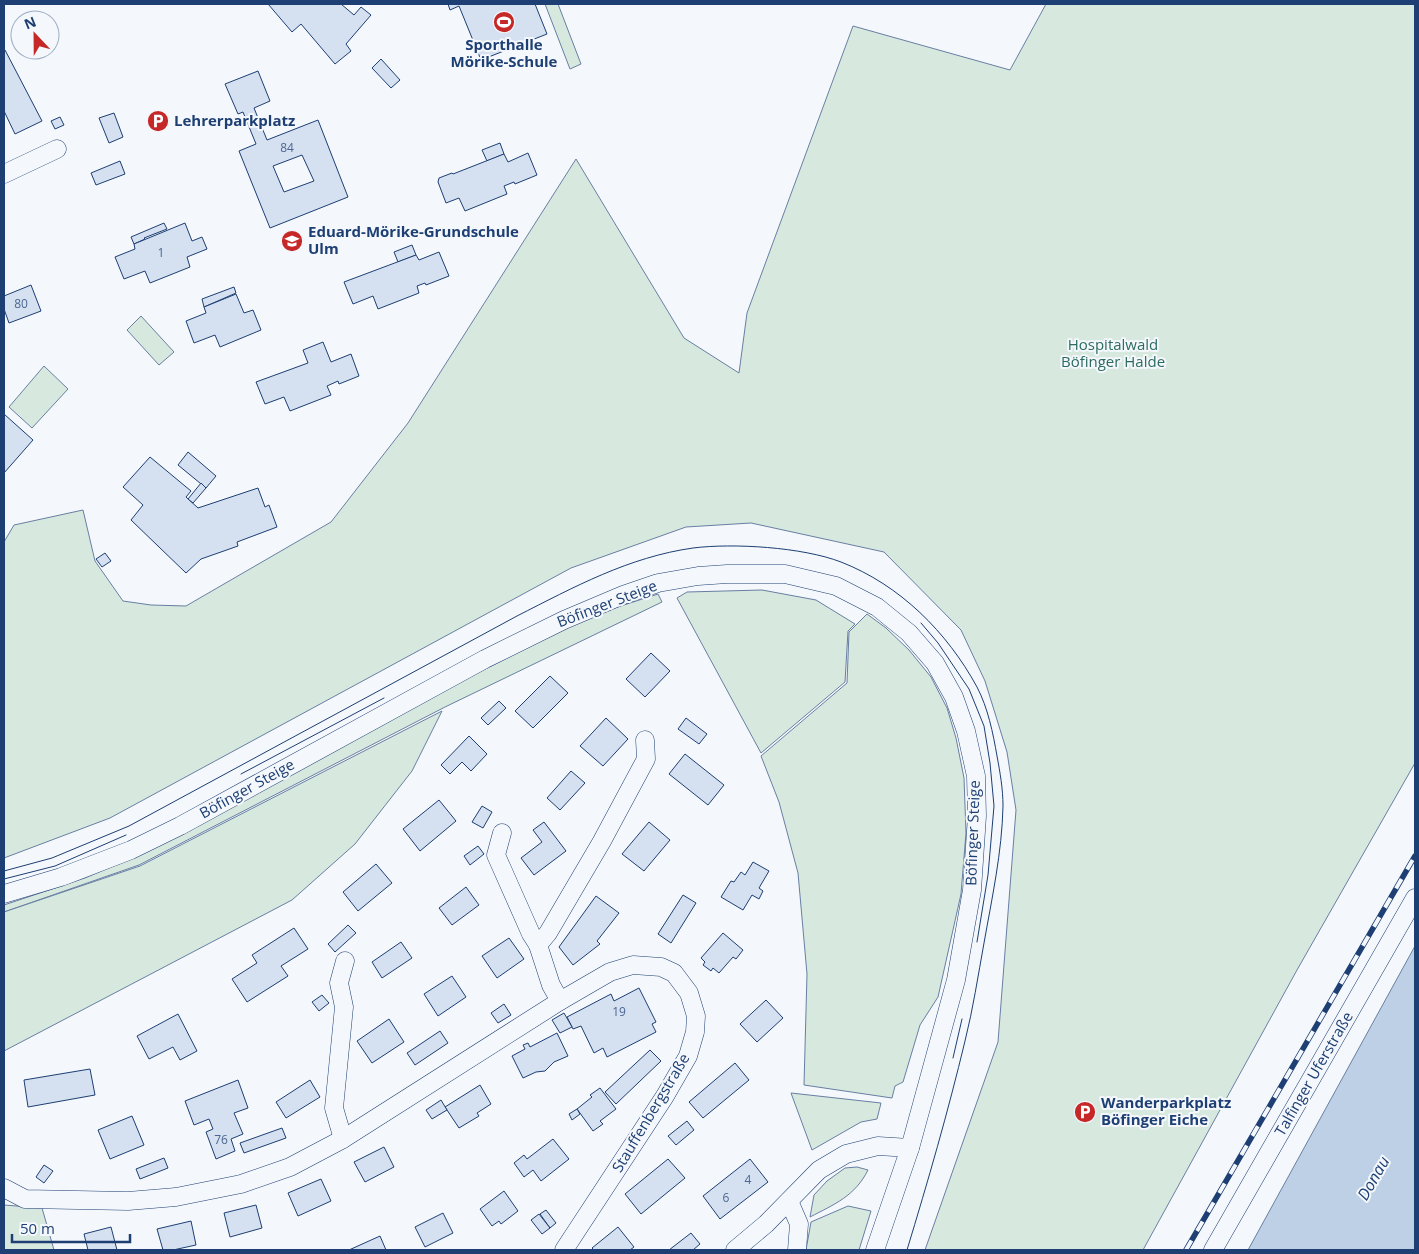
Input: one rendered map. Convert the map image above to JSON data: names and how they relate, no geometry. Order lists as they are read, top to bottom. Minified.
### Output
{"streets":{"street":["Böfinger Steige","Talfinger Uferstraße","Stauffenbergstraße"]},"water":["Donau"],"parks":["Hospitalwald Böfinger Halde"],"places":{"sports":["Sporthalle Mörike-Schule"],"parking":["Lehrerparkplatz","Wanderparkplatz Böfinger Eiche"],"school or university":["Eduard-Mörike-Grundschule Ulm"]},"house_numbers":["84","1","80","19","76","4","6"],"scale_bar":"50 m","north":"top"}
